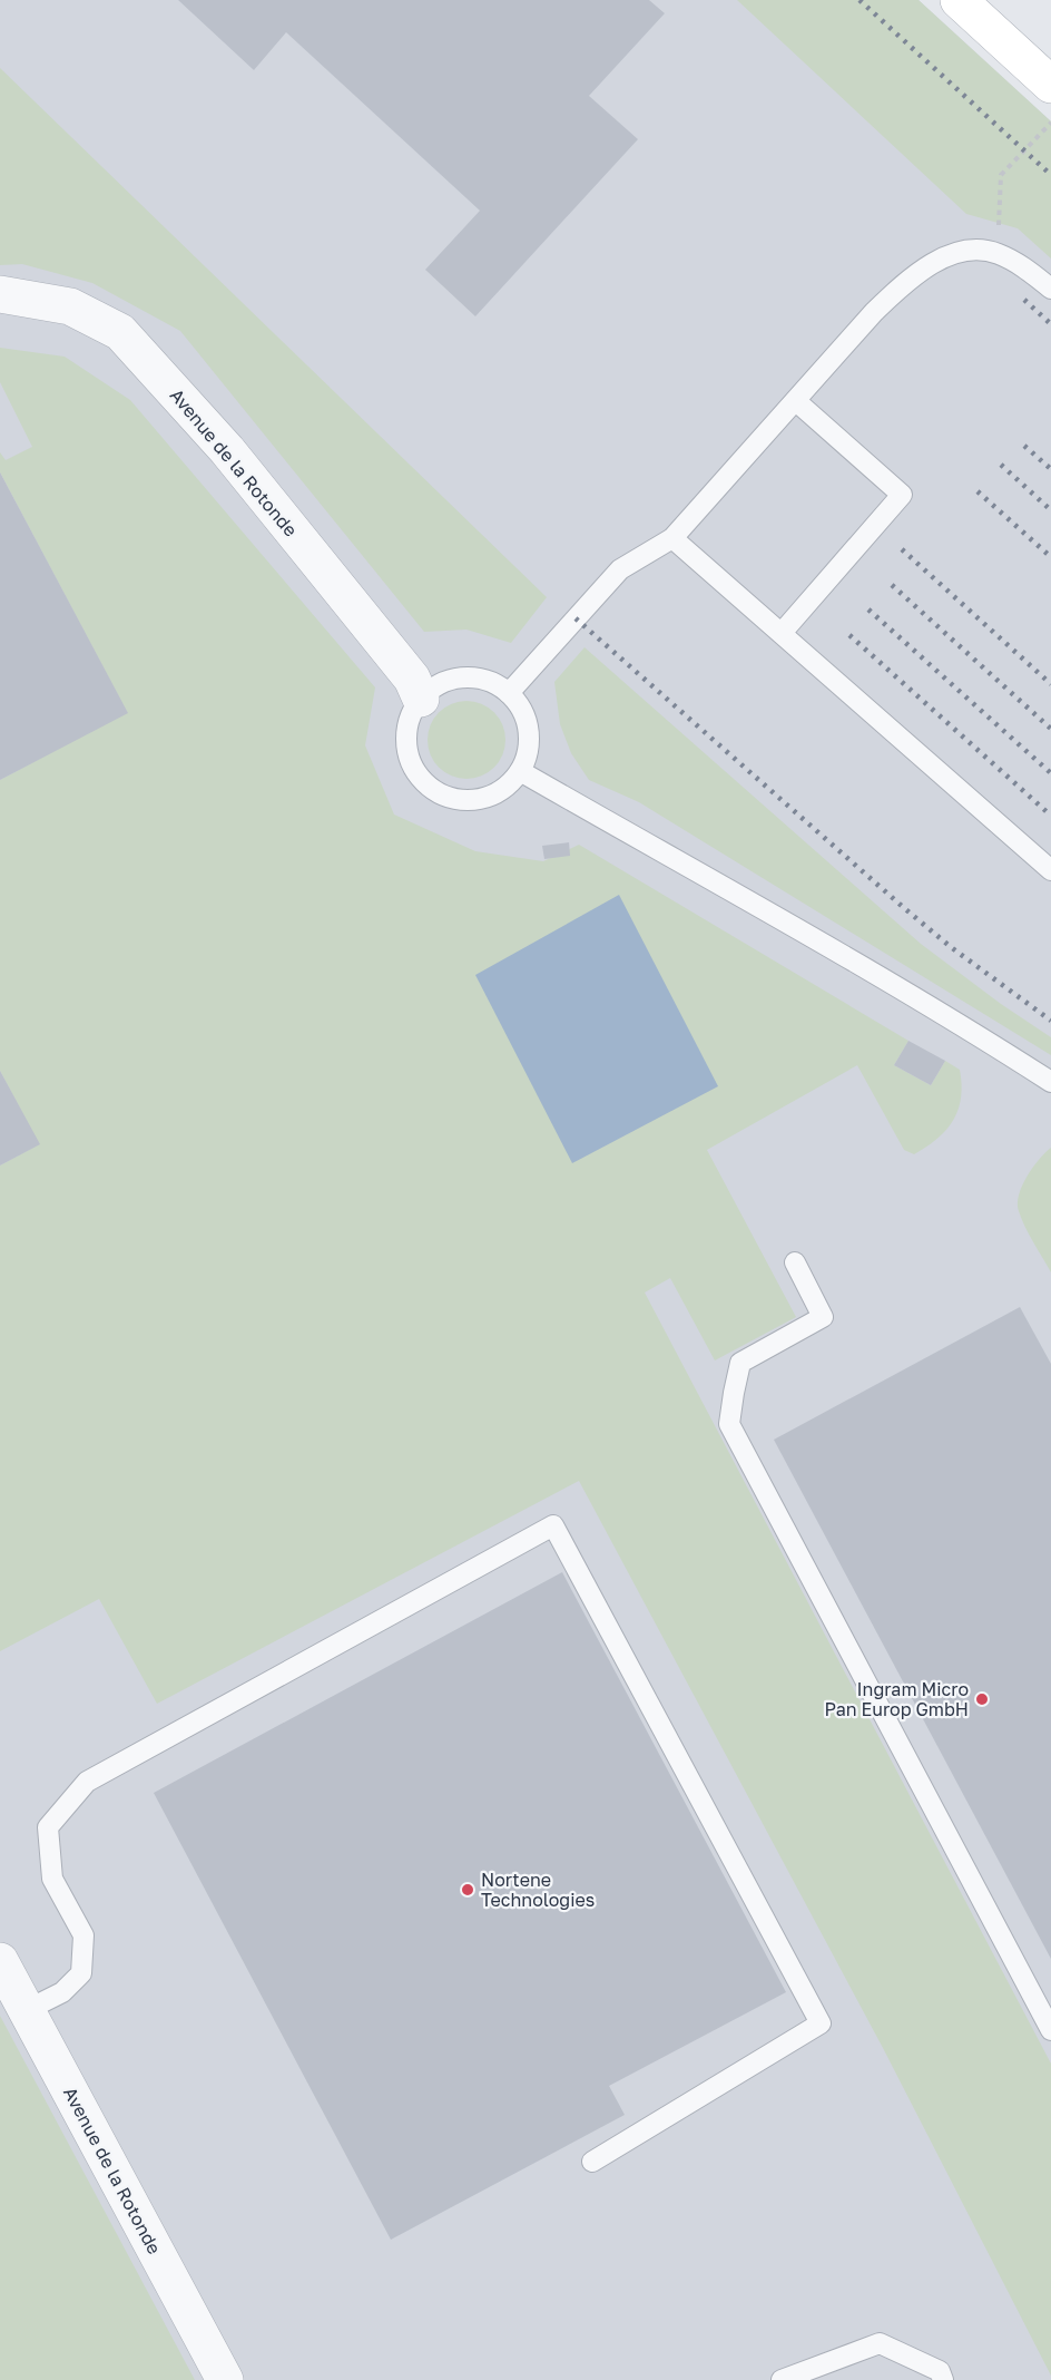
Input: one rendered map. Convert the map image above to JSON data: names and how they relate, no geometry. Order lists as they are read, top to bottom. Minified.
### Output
{"streets":{"street":["Avenue de la Rotonde"]},"places":["Ingram Micro Pan Europ GmbH","Nortene Technologies"]}
